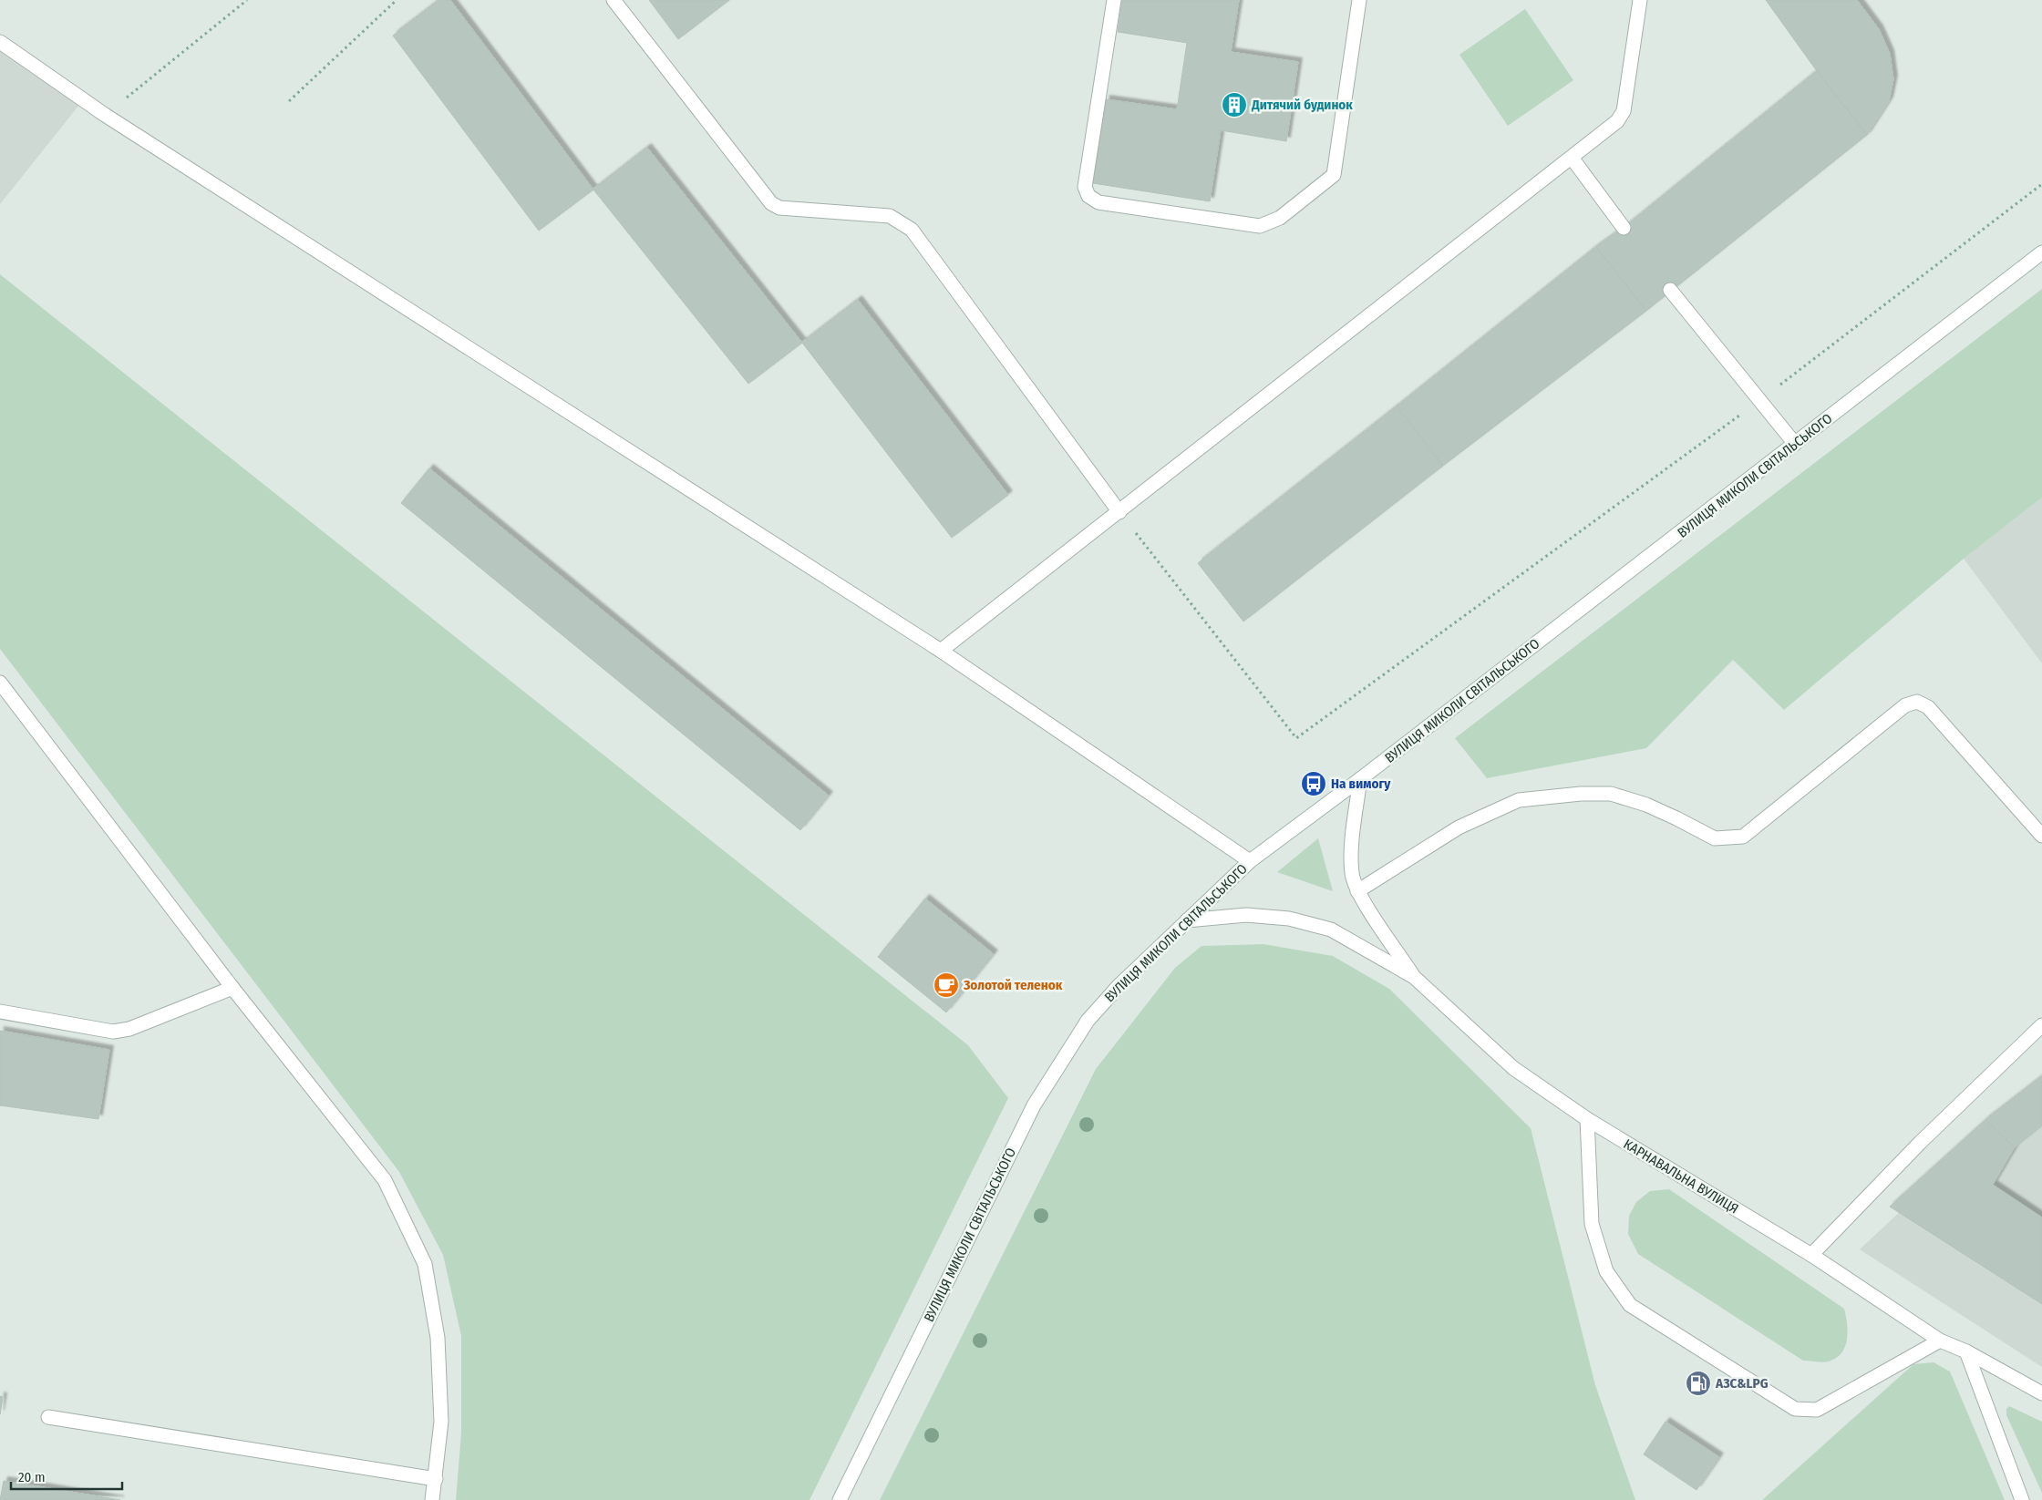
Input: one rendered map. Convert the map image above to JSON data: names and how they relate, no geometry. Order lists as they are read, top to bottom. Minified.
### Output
{"streets":{"street":["ВУЛИЦЯ МИКОЛИ СВІТАЛЬСЬКОГО","КАРНАВАЛЬНА ВУЛИЦЯ"]},"places":{"building":["Дитячий будинок"],"bus stop":["На вимогу"],"cafe":["Золотой теленок"],"fuel station":["АЗС&LPG"]},"scale_bar":"20 m"}
